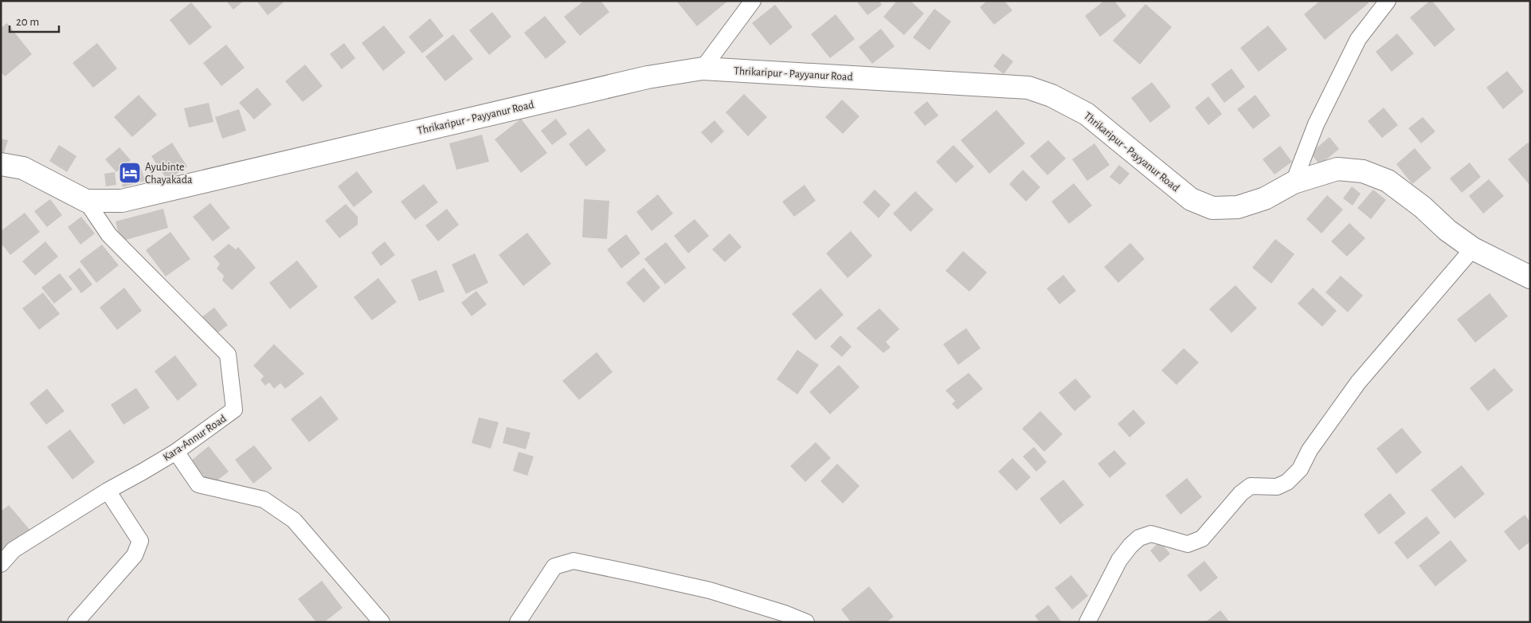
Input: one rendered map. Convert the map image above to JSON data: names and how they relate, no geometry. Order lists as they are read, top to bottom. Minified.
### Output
{"streets":{"main road":["Thrikaripur - Payyanur Road"],"street":["Kara-Annur Road"]},"crossings":[["Thrikaripur - Payyanur Road","Kara-Annur Road"]],"places":{"hotel":["Ayubinte Chayakada"]},"scale_bar":"20 m"}
